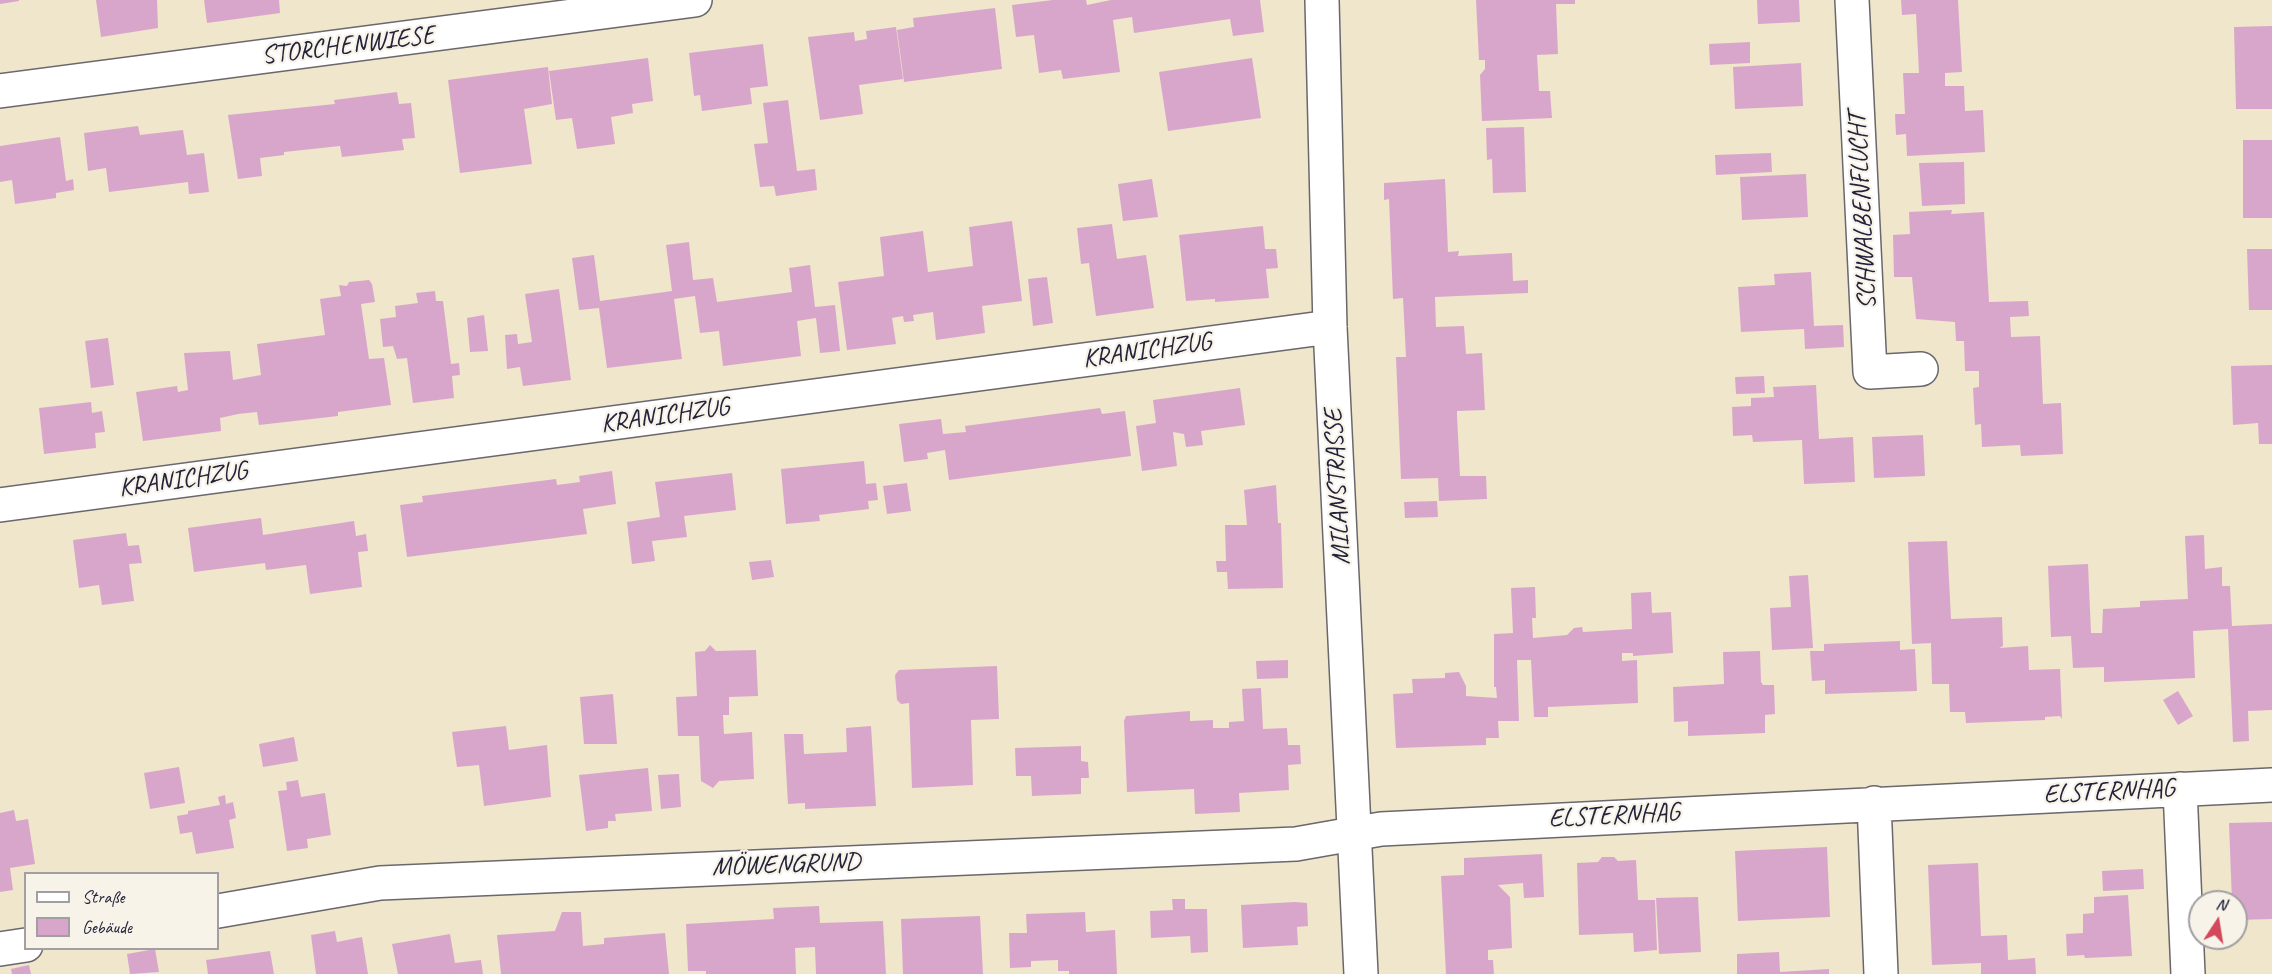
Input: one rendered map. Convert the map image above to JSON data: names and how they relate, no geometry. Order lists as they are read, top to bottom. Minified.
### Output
{"streets":{"street":["STORCHENWIESE","SCHWALBENFLUCHT","KRANICHZUG","MILANSTRASSE","ELSTERNHAG","MÖWENGRUND"]},"crossings":[["KRANICHZUG","MILANSTRASSE"],["MILANSTRASSE","ELSTERNHAG"],["MILANSTRASSE","MÖWENGRUND"],["ELSTERNHAG","MÖWENGRUND"]],"legend":["Straße","Gebäude"],"north":"top"}
